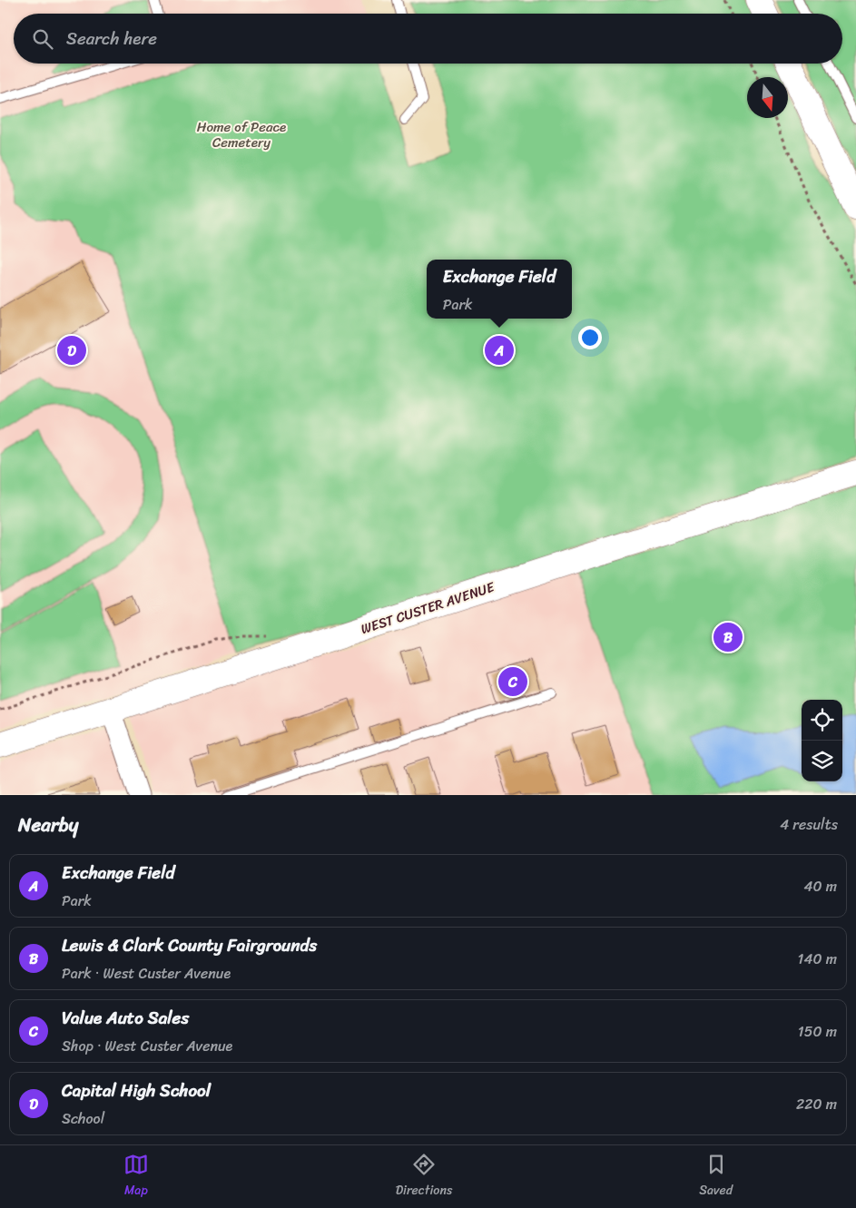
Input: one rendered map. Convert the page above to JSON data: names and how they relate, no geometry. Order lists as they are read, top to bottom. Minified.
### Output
{"streets":{"main road":["WEST CUSTER AVENUE"]},"parks":["Home of Peace Cemetery"],"north":"bottom","page":{"search":"Search here","popup":["Exchange Field","Park"],"pins":["A","D","B","C"],"heading":["Nearby","4 results"],"list":[{"mark":"A","name":"Exchange Field","note":"Park","value":"40 m"},{"mark":"B","name":"Lewis & Clark County Fairgrounds","note":"Park · West Custer Avenue","value":"140 m"},{"mark":"C","name":"Value Auto Sales","note":"Shop · West Custer Avenue","value":"150 m"},{"mark":"D","name":"Capital High School","note":"School","value":"220 m"}],"nav":["Map","Directions","Saved"]}}
